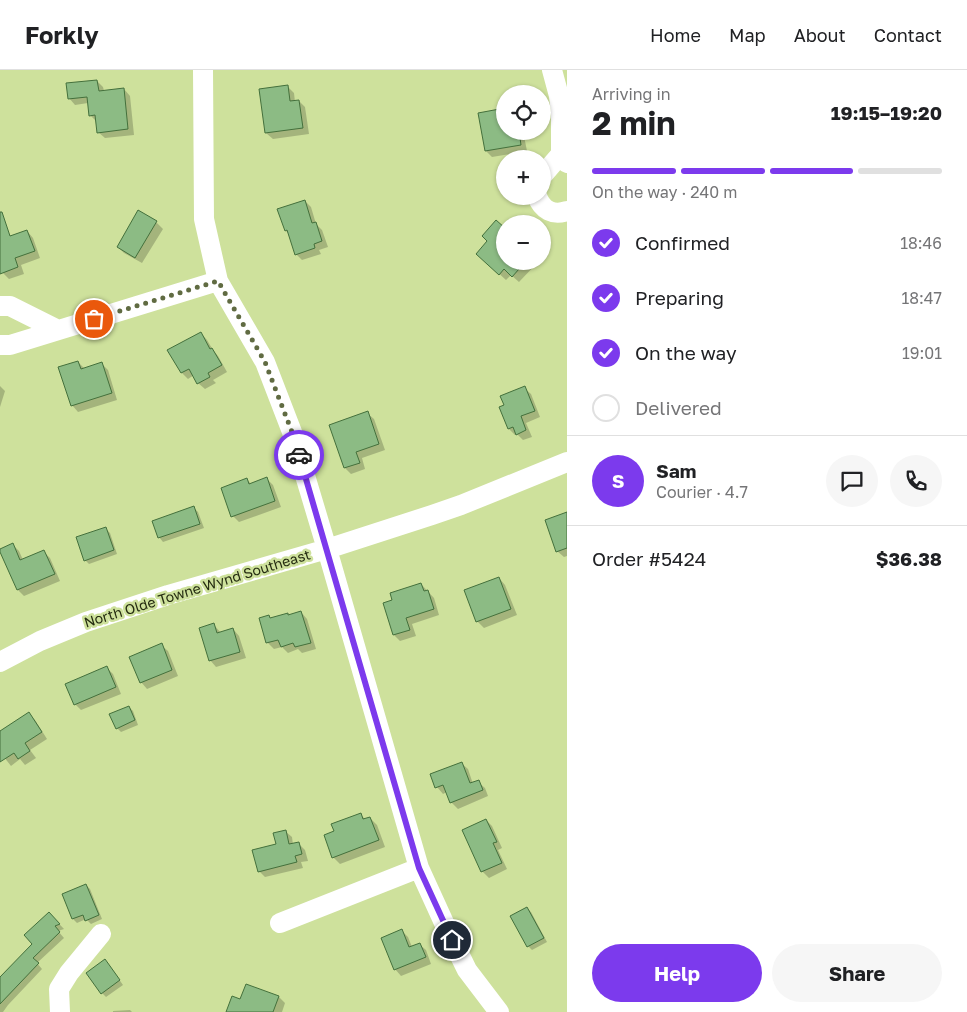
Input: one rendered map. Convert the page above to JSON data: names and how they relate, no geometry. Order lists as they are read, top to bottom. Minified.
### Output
{"streets":{"street":["North Olde Towne Wynd Southeast"]},"page":{"header":"Forkly","nav":["Home","Map","About","Contact"],"heading":["2 min","Arriving in","19:15–19:20"],"panel":["Sam","Courier · 4.7","Order #5424","$36.38"],"map_buttons":["+","−"],"bar":"On the way · 240 m","list":[["Confirmed","18:46"],["Preparing","18:47"],["On the way","19:01"],"Delivered"],"round":"S","buttons":["Help","Share"]}}
